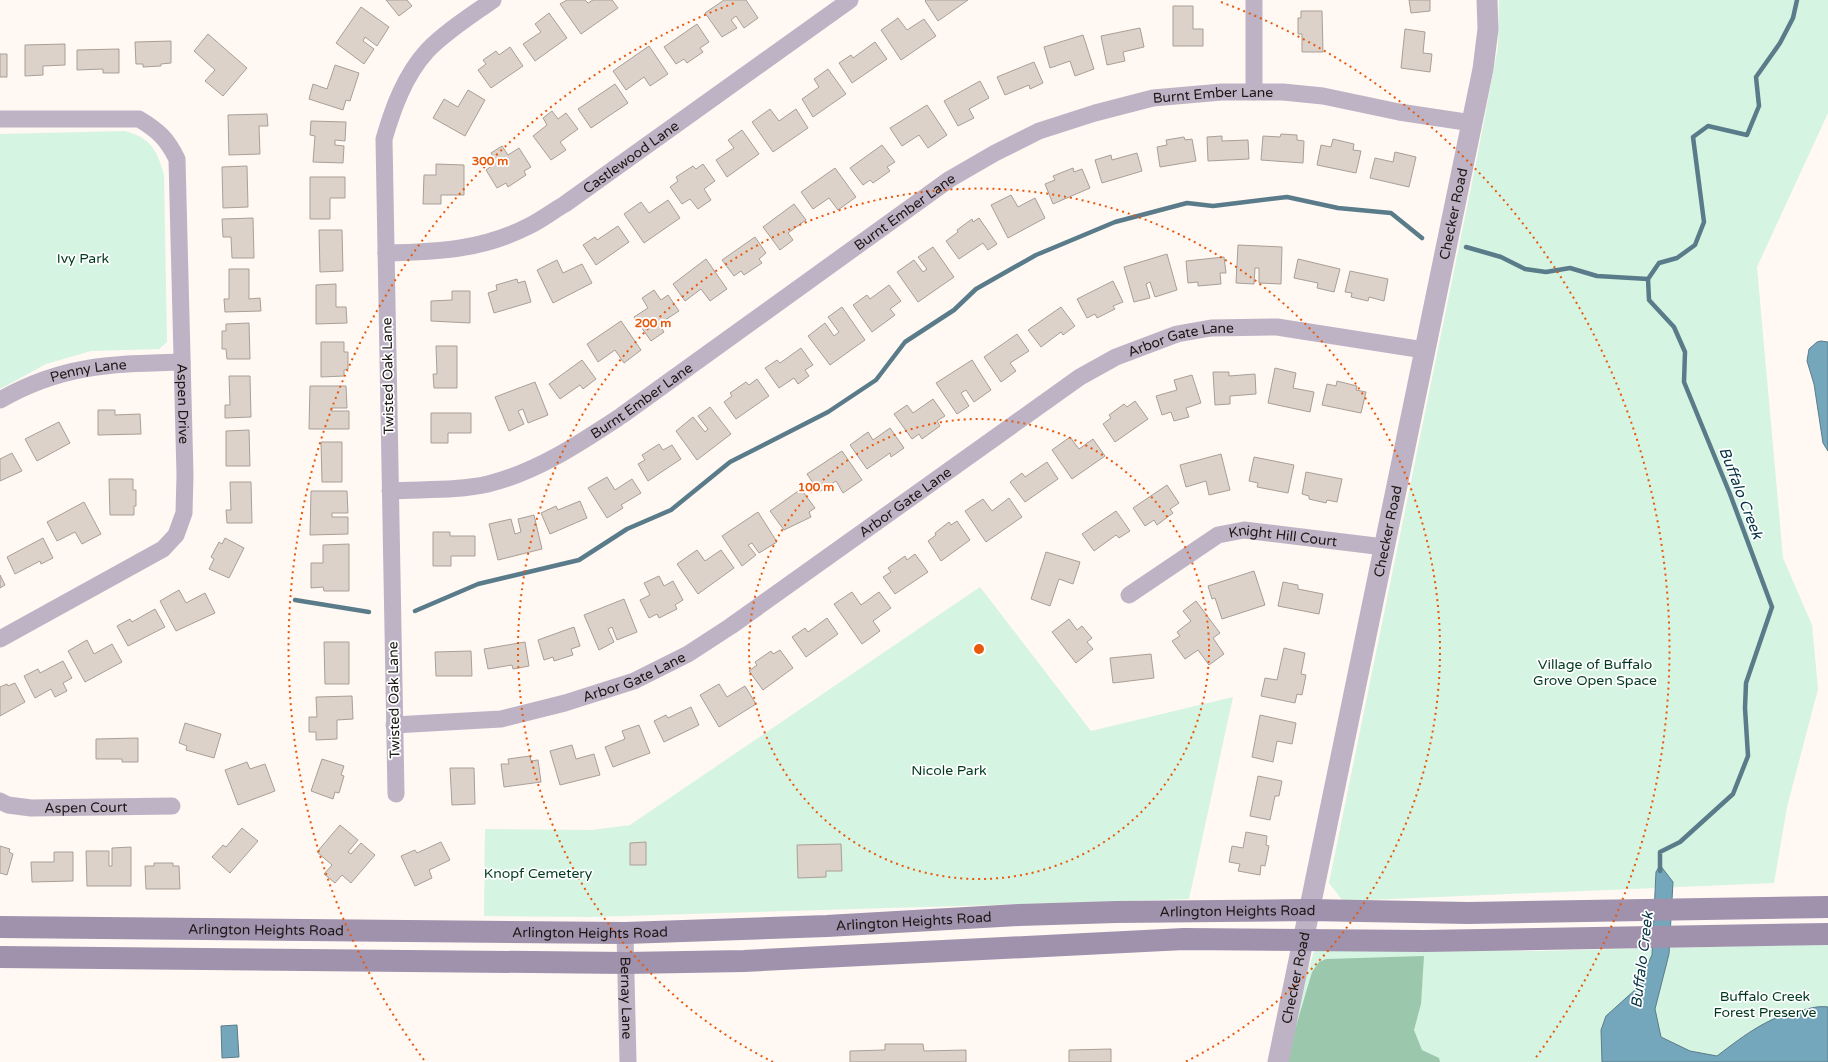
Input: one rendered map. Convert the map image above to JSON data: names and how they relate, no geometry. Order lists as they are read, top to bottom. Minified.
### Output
{"streets":{"main road":["Arlington Heights Road"],"street":["Burnt Ember Lane","Castlewood Lane","Checker Road","Arbor Gate Lane","Penny Lane","Twisted Oak Lane","Aspen Drive","Knight Hill Court","Aspen Court","Bernay Lane"]},"crossings":[["Burnt Ember Lane","Checker Road"],["Burnt Ember Lane","Twisted Oak Lane"],["Castlewood Lane","Twisted Oak Lane"],["Checker Road","Arbor Gate Lane"],["Checker Road","Knight Hill Court"],["Checker Road","Arlington Heights Road"],["Arbor Gate Lane","Twisted Oak Lane"],["Penny Lane","Aspen Drive"],["Arlington Heights Road","Bernay Lane"]],"water":["Buffalo Creek"],"parks":["Ivy Park","Village of Buffalo Grove Open Space","Nicole Park","Knopf Cemetery","Buffalo Creek Forest Preserve"],"rings":["300 m","200 m","100 m"]}
